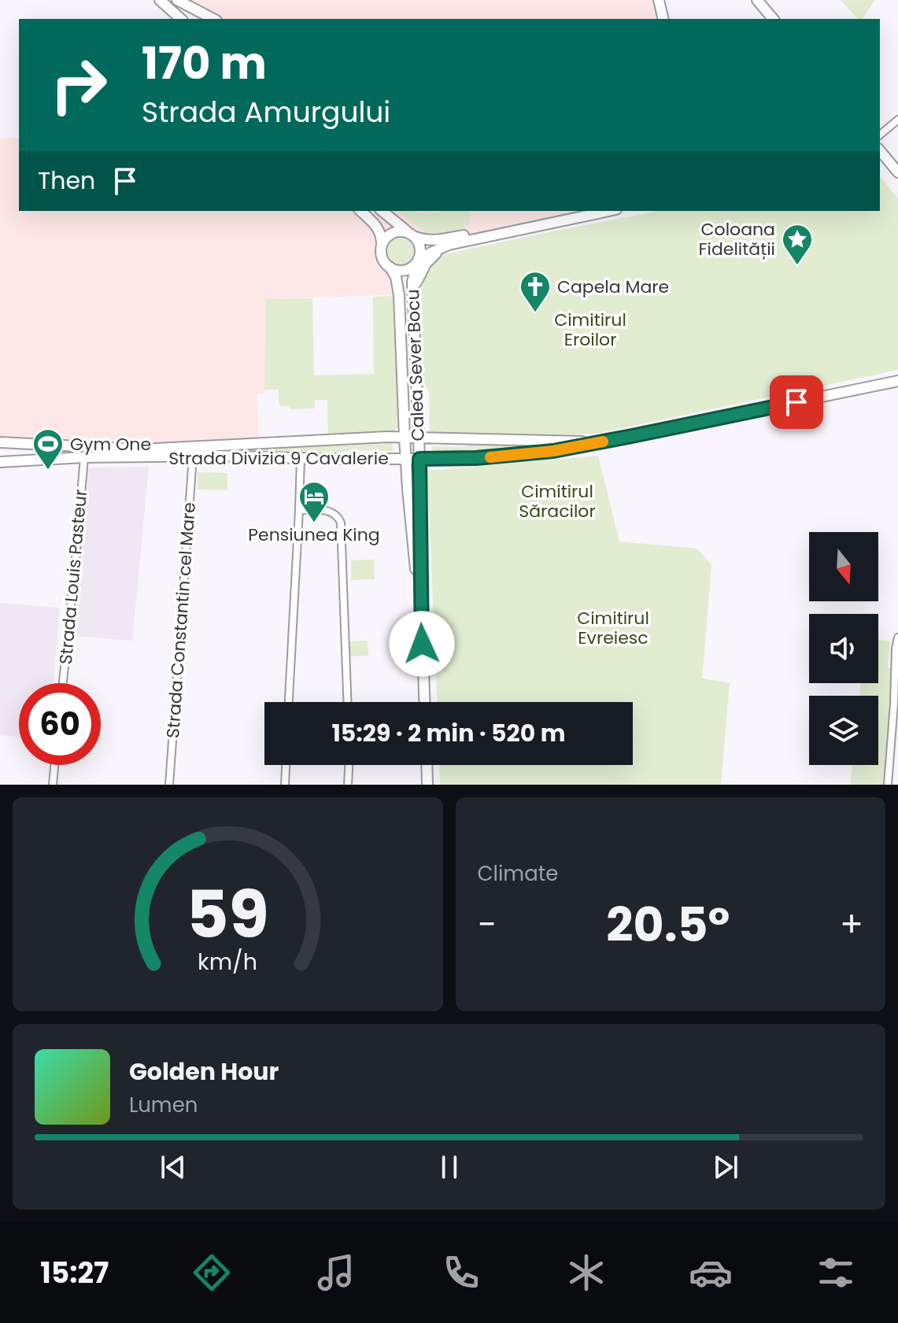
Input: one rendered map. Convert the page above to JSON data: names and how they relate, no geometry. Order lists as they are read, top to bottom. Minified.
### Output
{"streets":{"main road":["Calea Sever Bocu","Strada Divizia 9 Cavalerie"],"street":["Strada Louis Pasteur","Strada Constantin cel Mare"]},"crossings":[["Calea Sever Bocu","Strada Divizia 9 Cavalerie"],["Strada Divizia 9 Cavalerie","Strada Louis Pasteur"],["Strada Divizia 9 Cavalerie","Strada Constantin cel Mare"]],"parks":["Cimitirul Eroilor","Cimitirul Săracilor","Cimitirul Evreiesc"],"places":{"place":["Coloana Fidelității"],"church":["Capela Mare"],"sports":["Gym One"],"hotel":["Pensiunea King"]},"north":"bottom","page":{"turn":["170 m","Strada Amurgului"],"then":"Then","limit":"60","trip":"15:29 · 2 min · 520 m","tile":"Climate","heat":["−","20.5°","+"],"song":["Golden Hour","Lumen"],"tabs":"15:27","gauge":["59","km/h"]}}
